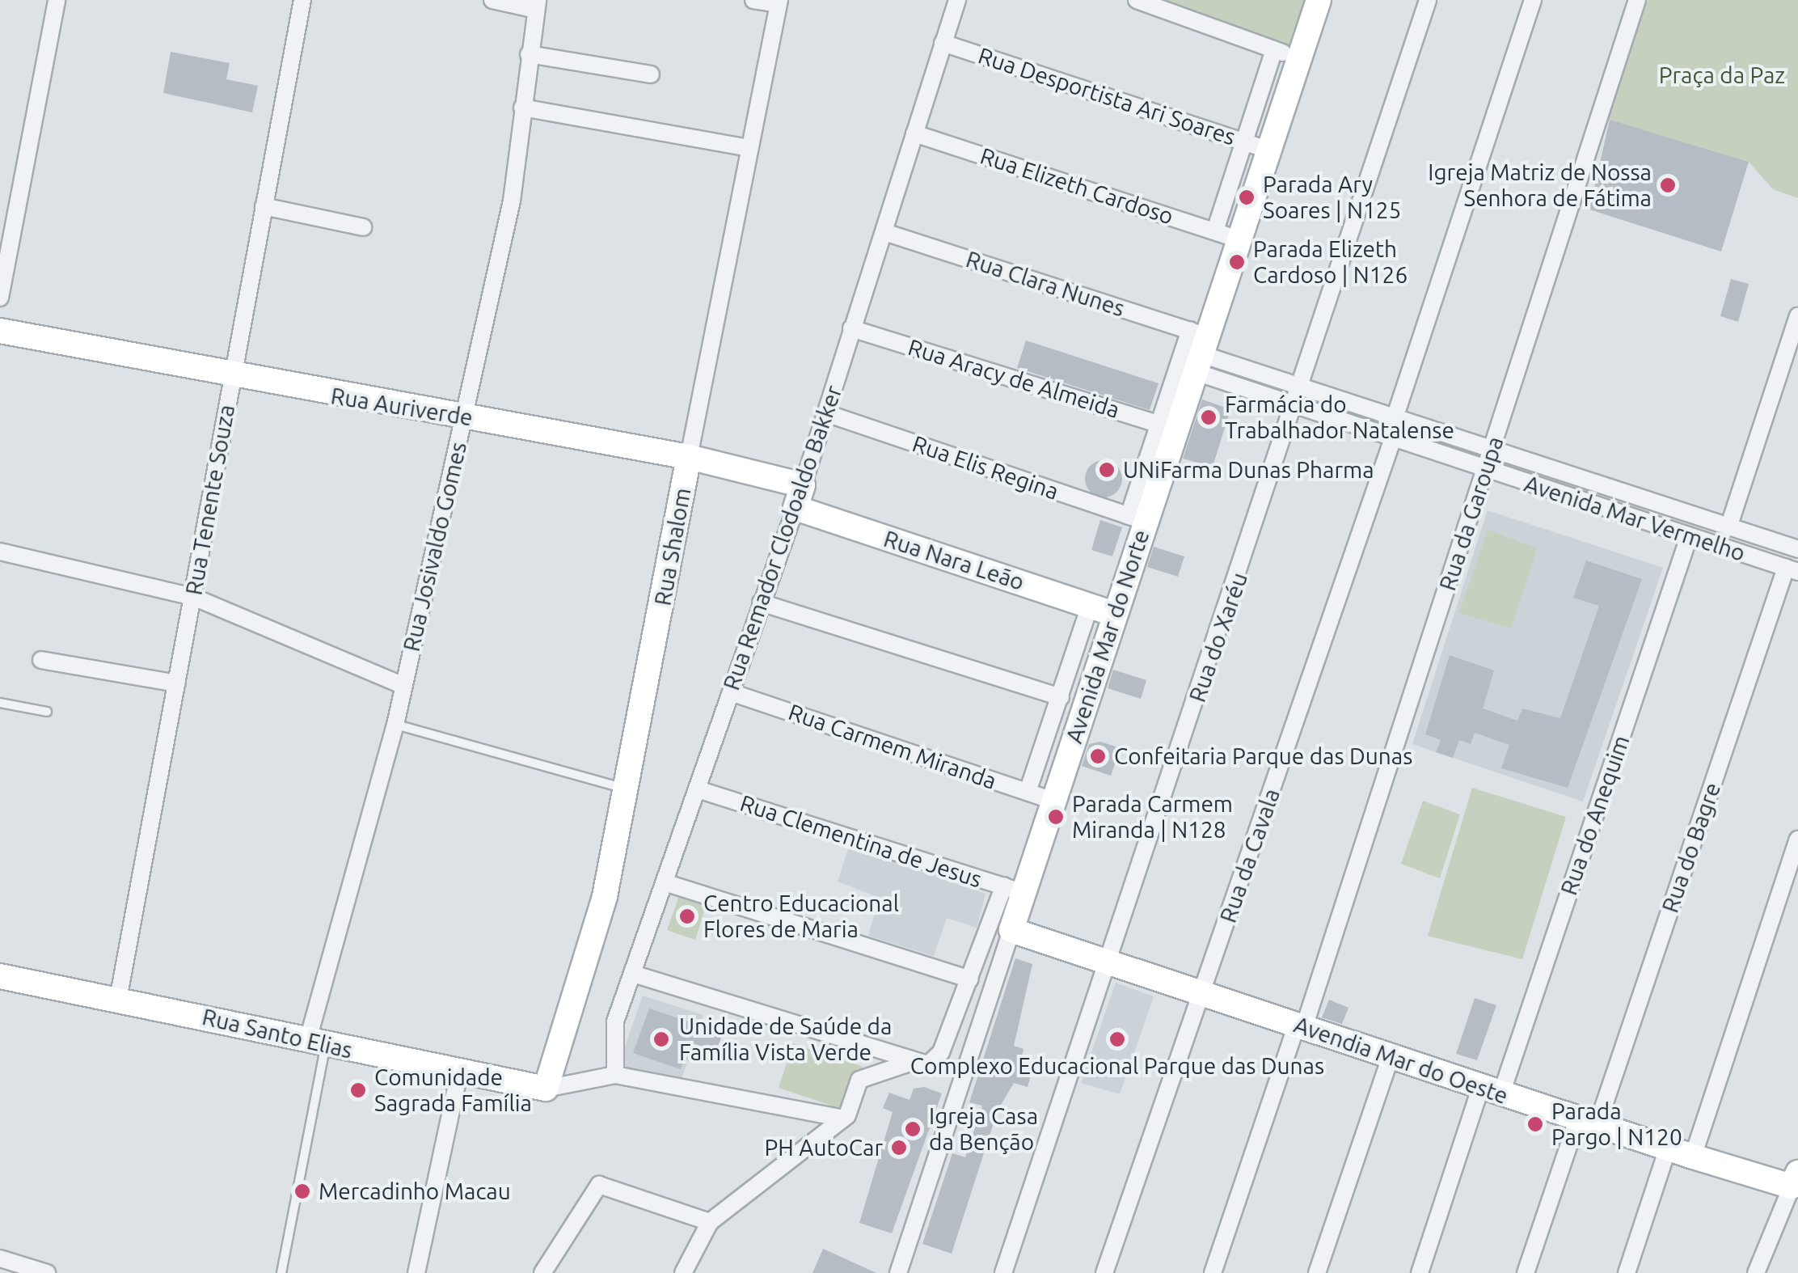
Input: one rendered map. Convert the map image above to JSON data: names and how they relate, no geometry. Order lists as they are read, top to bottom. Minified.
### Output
{"streets":{"street":["Rua Desportista Ari Soares","Rua Elizeth Cardoso","Rua Clara Nunes","Rua Aracy de Almeida","Rua Auriverde","Rua Elis Regina","Rua Tenente Souza","Rua da Garoupa","Avenida Mar Vermelho","Rua Remador Clodoaldo Bakker","Rua Josivaldo Gomes","Rua Shalom","Rua Nara Leão","Avenida Mar do Norte","Rua do Xaréu","Rua Carmem Miranda","Rua do Anequim","Rua Clementina de Jesus","Rua do Bagre","Rua da Cavala","Rua Santo Elias","Avendia Mar do Oeste"]},"crossings":[["Rua Desportista Ari Soares","Rua Remador Clodoaldo Bakker"],["Rua Desportista Ari Soares","Avenida Mar do Norte"],["Rua Elizeth Cardoso","Rua Remador Clodoaldo Bakker"],["Rua Elizeth Cardoso","Avenida Mar do Norte"],["Rua Clara Nunes","Avenida Mar Vermelho"],["Rua Clara Nunes","Rua Remador Clodoaldo Bakker"],["Rua Clara Nunes","Avenida Mar do Norte"],["Rua Aracy de Almeida","Rua Remador Clodoaldo Bakker"],["Rua Aracy de Almeida","Avenida Mar do Norte"],["Rua Auriverde","Rua Tenente Souza"],["Rua Auriverde","Rua Remador Clodoaldo Bakker"],["Rua Auriverde","Rua Josivaldo Gomes"],["Rua Auriverde","Rua Shalom"],["Rua Auriverde","Rua Nara Leão"],["Rua Elis Regina","Rua Remador Clodoaldo Bakker"],["Rua Elis Regina","Avenida Mar do Norte"],["Rua Tenente Souza","Rua Santo Elias"],["Rua da Garoupa","Avenida Mar Vermelho"],["Rua da Garoupa","Avendia Mar do Oeste"],["Avenida Mar Vermelho","Avenida Mar do Norte"],["Avenida Mar Vermelho","Rua do Xaréu"],["Avenida Mar Vermelho","Rua do Anequim"],["Avenida Mar Vermelho","Rua do Bagre"],["Avenida Mar Vermelho","Rua da Cavala"],["Rua Remador Clodoaldo Bakker","Rua Nara Leão"],["Rua Remador Clodoaldo Bakker","Rua Carmem Miranda"],["Rua Remador Clodoaldo Bakker","Rua Clementina de Jesus"],["Rua Remador Clodoaldo Bakker","Rua Santo Elias"],["Rua Josivaldo Gomes","Rua Santo Elias"],["Rua Shalom","Rua Santo Elias"],["Rua Nara Leão","Avenida Mar do Norte"],["Avenida Mar do Norte","Rua Carmem Miranda"],["Avenida Mar do Norte","Rua Clementina de Jesus"],["Avenida Mar do Norte","Avendia Mar do Oeste"],["Rua do Xaréu","Avendia Mar do Oeste"],["Rua do Anequim","Avendia Mar do Oeste"],["Rua do Bagre","Avendia Mar do Oeste"],["Rua da Cavala","Avendia Mar do Oeste"]],"parks":["Praça da Paz"],"places":["Igreja Matriz de Nossa Senhora de Fátima","Parada Ary Soares | N125","Parada Elizeth Cardoso | N126","Farmácia do Trabalhador Natalense","UNiFarma Dunas Pharma","Confeitaria Parque das Dunas","Parada Carmem Miranda | N128","Centro Educacional Flores de Maria","Unidade de Saúde da Família Vista Verde","Complexo Educacional Parque das Dunas","Comunidade Sagrada Família","Parada Pargo | N120","Igreja Casa da Benção","PH AutoCar","Mercadinho Macau"]}
